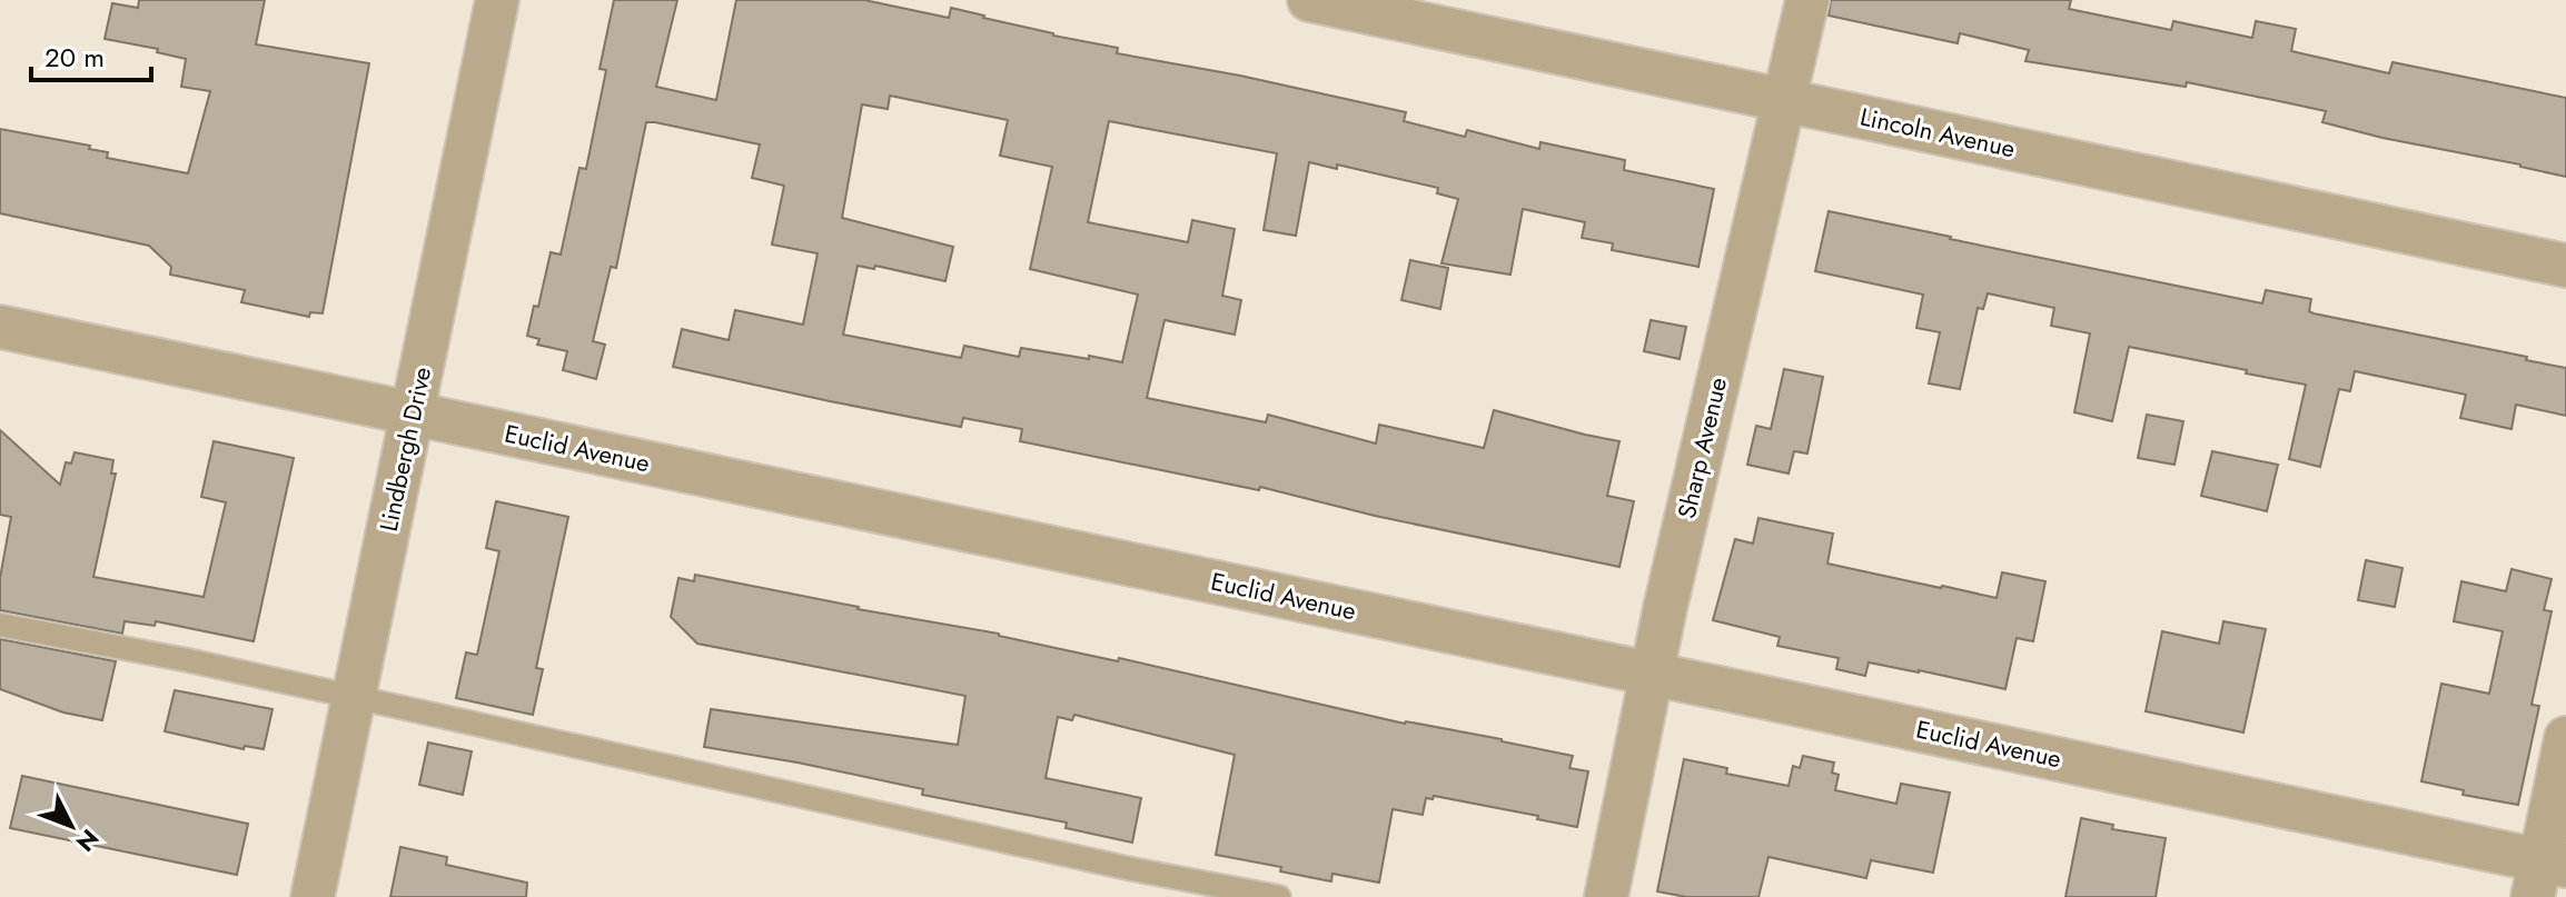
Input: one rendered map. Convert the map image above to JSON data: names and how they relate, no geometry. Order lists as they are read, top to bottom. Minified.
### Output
{"streets":{"street":["Lincoln Avenue","Euclid Avenue","Sharp Avenue","Lindbergh Drive"]},"crossings":[["Lincoln Avenue","Sharp Avenue"],["Euclid Avenue","Sharp Avenue"],["Euclid Avenue","Lindbergh Drive"]],"scale_bar":"20 m","north":"bottom right"}
